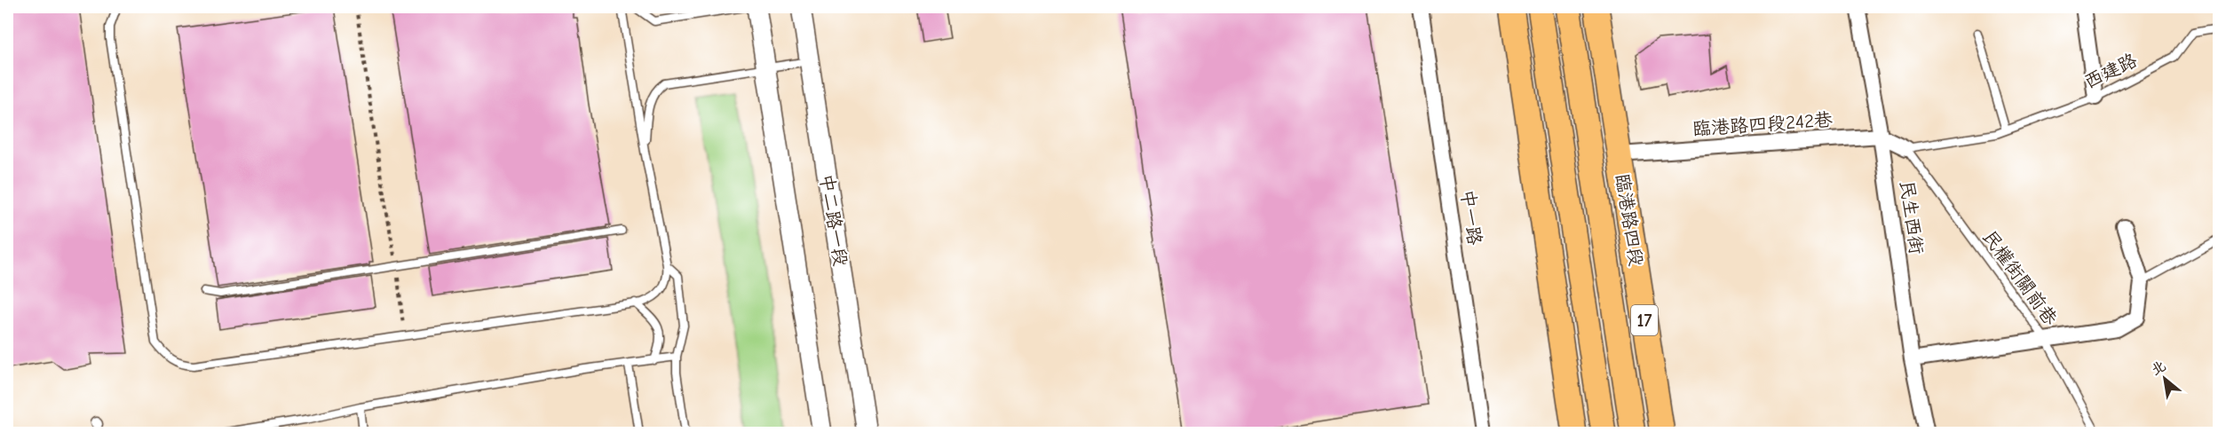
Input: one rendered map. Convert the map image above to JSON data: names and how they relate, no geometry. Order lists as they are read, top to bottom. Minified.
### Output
{"streets":{"main road":["臨港路四段","17"],"street":["臨港路四段242巷","中一路","民生西街","中二路一段"],"lane":["西建路","民權街關前巷"]},"crossings":[["西建路","民權街關前巷"],["臨港路四段242巷","民生西街"],["臨港路四段242巷","臨港路四段"]],"north":"top left"}
